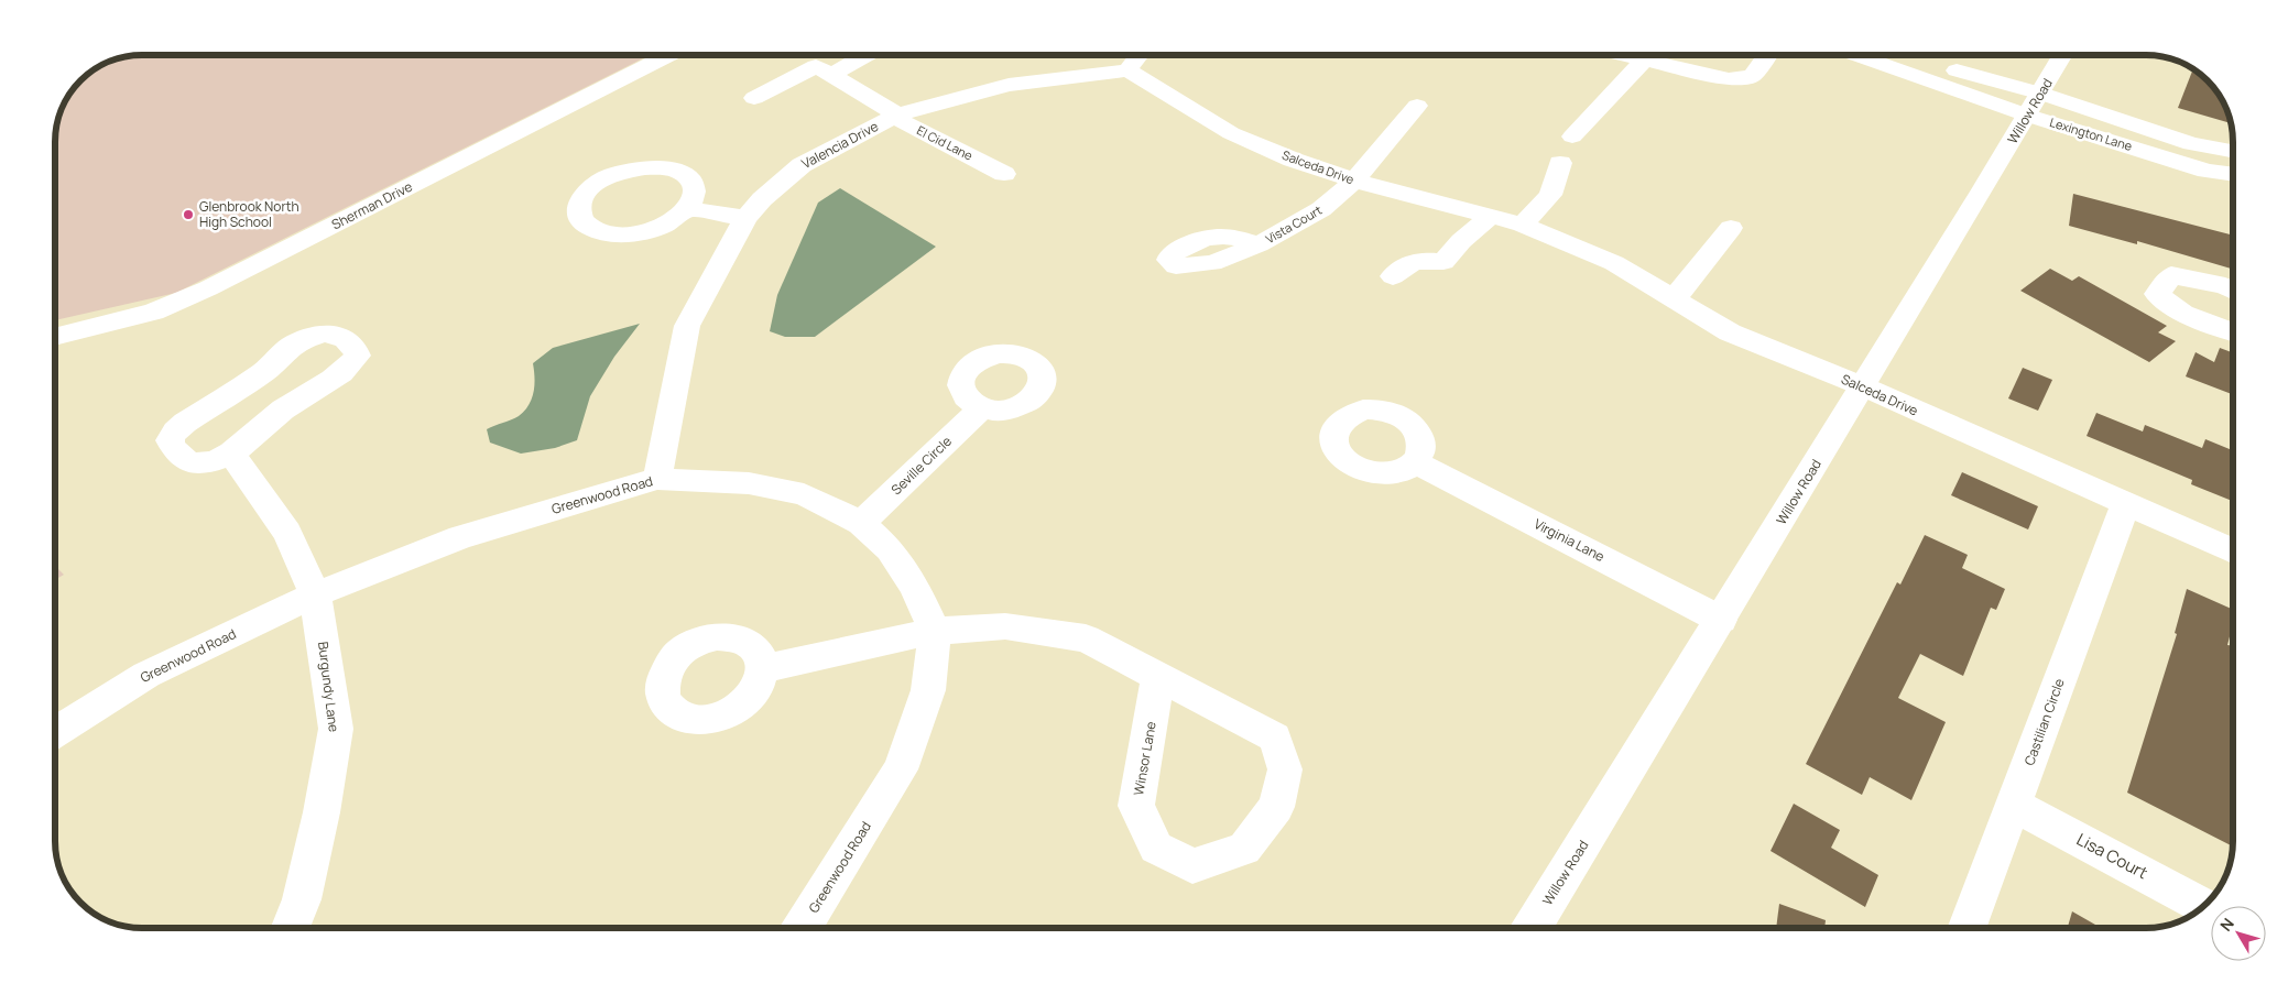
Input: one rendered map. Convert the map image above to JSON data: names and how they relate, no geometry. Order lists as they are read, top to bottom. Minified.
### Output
{"streets":{"street":["Willow Road","Lexington Lane","El Cid Lane","Valencia Drive","Salceda Drive","Sherman Drive","Vista Court","Seville Circle","Greenwood Road","Virginia Lane","Burgundy Lane","Castilian Circle","Winsor Lane","Lisa Court"]},"crossings":[["Willow Road","Lexington Lane"],["Willow Road","Salceda Drive"],["Willow Road","Virginia Lane"],["El Cid Lane","Valencia Drive"],["Valencia Drive","Salceda Drive"],["Valencia Drive","Greenwood Road"],["Salceda Drive","Vista Court"],["Salceda Drive","Castilian Circle"],["Seville Circle","Greenwood Road"],["Greenwood Road","Burgundy Lane"],["Greenwood Road","Winsor Lane"],["Castilian Circle","Lisa Court"]],"places":["Glenbrook North High School"],"north":"top left"}
